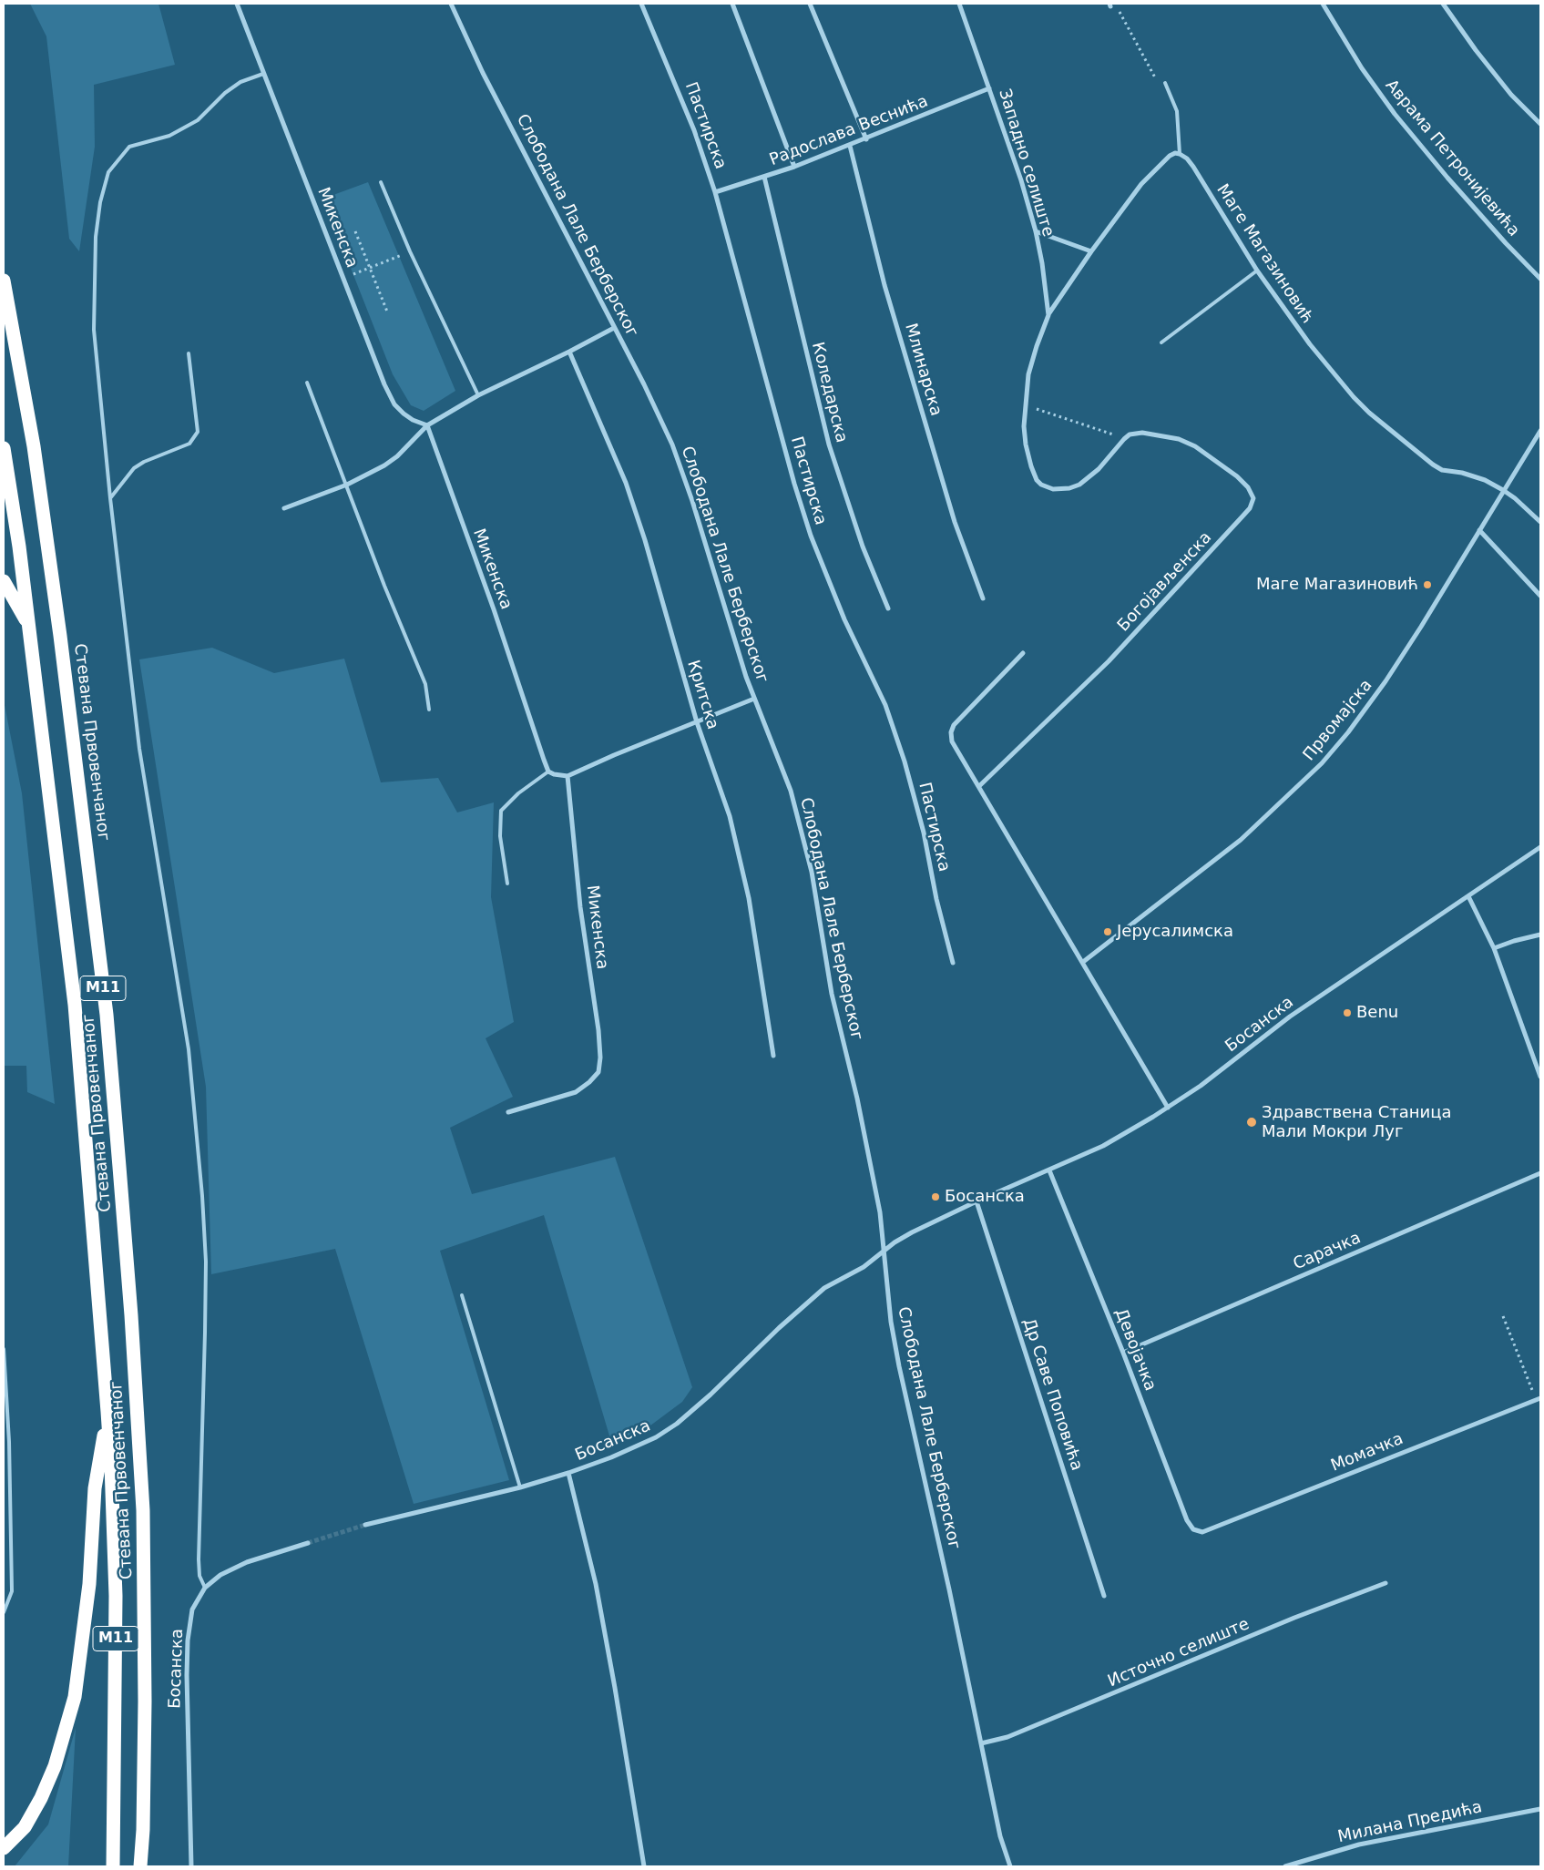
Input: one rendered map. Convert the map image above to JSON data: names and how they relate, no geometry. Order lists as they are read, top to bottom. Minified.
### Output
{"streets":{"highway":["Стевана Првовенчаног","M11"],"street":["Пастирска","Радослава Веснића","Аврама Петронијевића","Западно селиште","Слободана Лале Берберског","Микенска","Маге Магазиновић","Млинарска","Коледарска","Богојављенска","Критска","Првомајска","Босанска","Сарачка","Девојачка","Др Саве Поповића","Момачка","Источно селиште","Милана Предића"]},"crossings":[["Пастирска","Радослава Веснића"],["Радослава Веснића","Западно селиште"],["Радослава Веснића","Млинарска"],["Радослава Веснића","Коледарска"],["Западно селиште","Богојављенска"],["Слободана Лале Берберског","Босанска"],["Слободана Лале Берберског","Источно селиште"],["Маге Магазиновић","Првомајска"],["Босанска","Девојачка"],["Босанска","Др Саве Поповића"],["Сарачка","Девојачка"],["Девојачка","Момачка"]],"places":["Маге Магазиновић","Јерусалимска","Benu","Здравствена Станица Мали Мокри Луг","Босанска"]}
